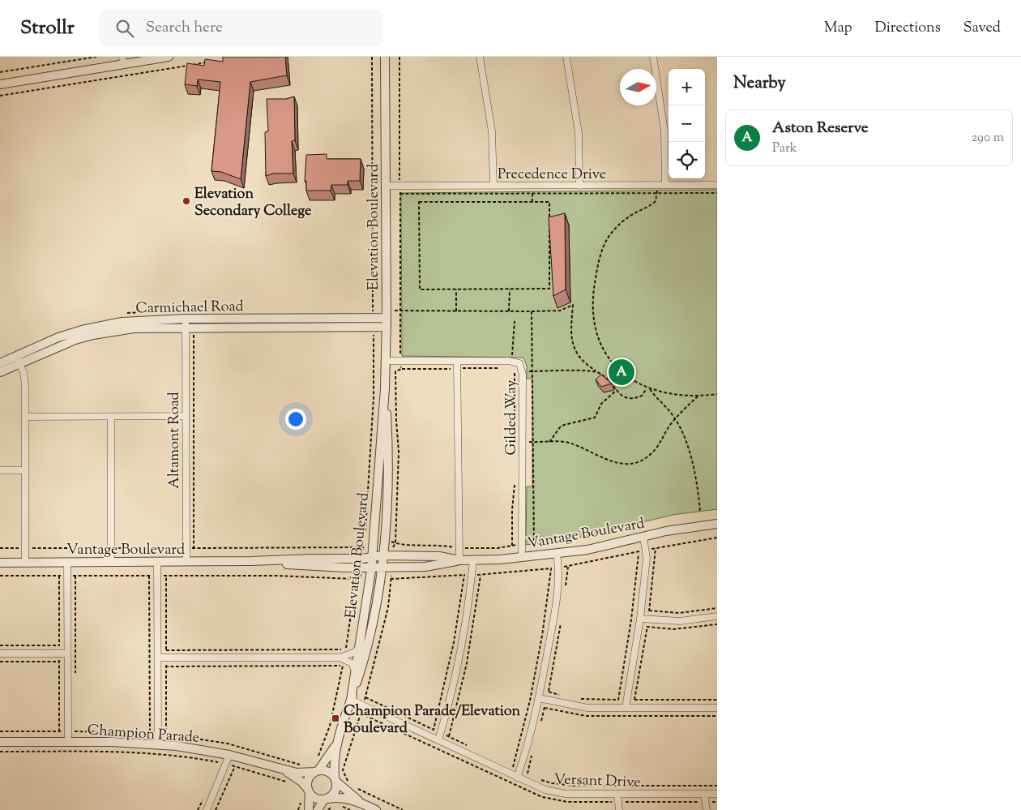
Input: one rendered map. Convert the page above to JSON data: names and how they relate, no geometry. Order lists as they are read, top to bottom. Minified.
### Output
{"streets":{"street":["Precedence Drive","Elevation Boulevard","Carmichael Road","Gilded Way","Altamont Road","Vantage Boulevard","Champion Parade","Versant Drive"]},"crossings":[["Precedence Drive","Elevation Boulevard"],["Elevation Boulevard","Carmichael Road"],["Elevation Boulevard","Gilded Way"],["Elevation Boulevard","Vantage Boulevard"],["Elevation Boulevard","Champion Parade"],["Elevation Boulevard","Versant Drive"],["Carmichael Road","Altamont Road"],["Gilded Way","Vantage Boulevard"],["Altamont Road","Vantage Boulevard"]],"places":{"other":["Elevation Secondary College"],"transit":["Champion Parade/Elevation Boulevard"]},"north":"right","page":{"header":"Strollr","search":"Search here","nav":["Map","Directions","Saved"],"heading":"Nearby","map_buttons":["+","−"],"list":[{"mark":"A","name":"Aston Reserve","note":"Park","value":"290 m"}],"pins":"A"}}
